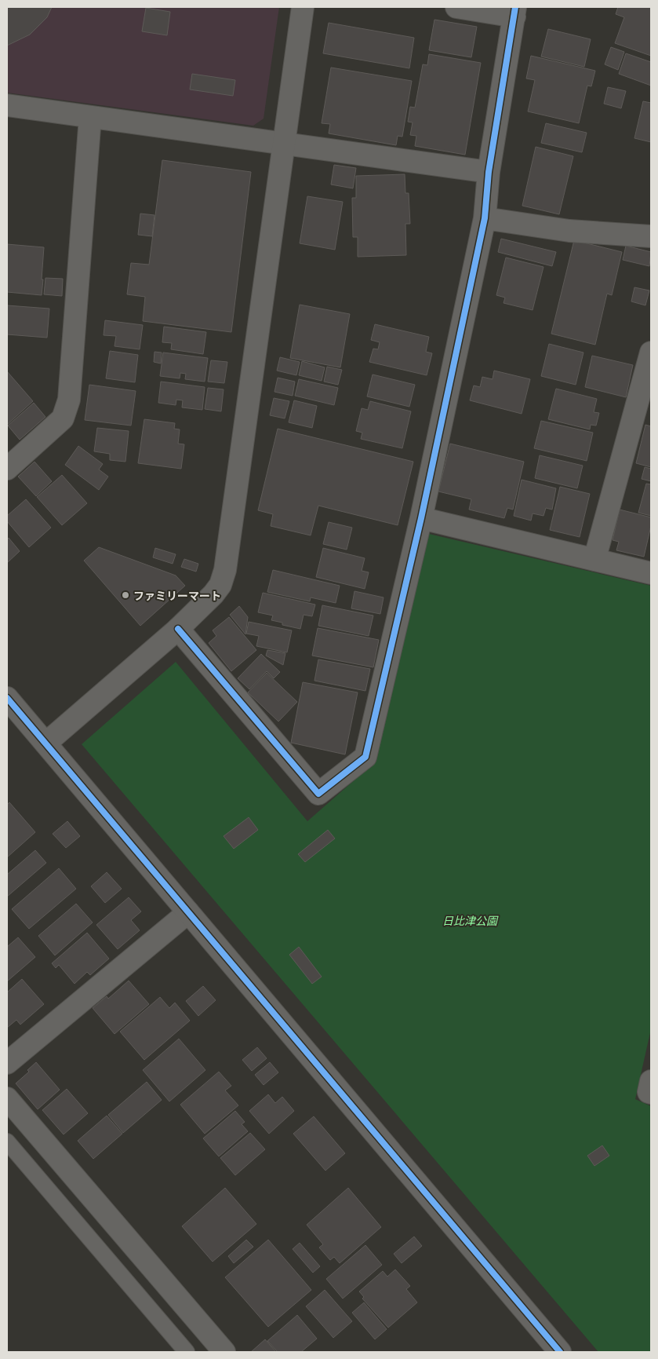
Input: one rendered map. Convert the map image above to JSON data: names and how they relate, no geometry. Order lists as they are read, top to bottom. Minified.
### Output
{"parks":["日比津公園"],"places":["ファミリーマート"]}
